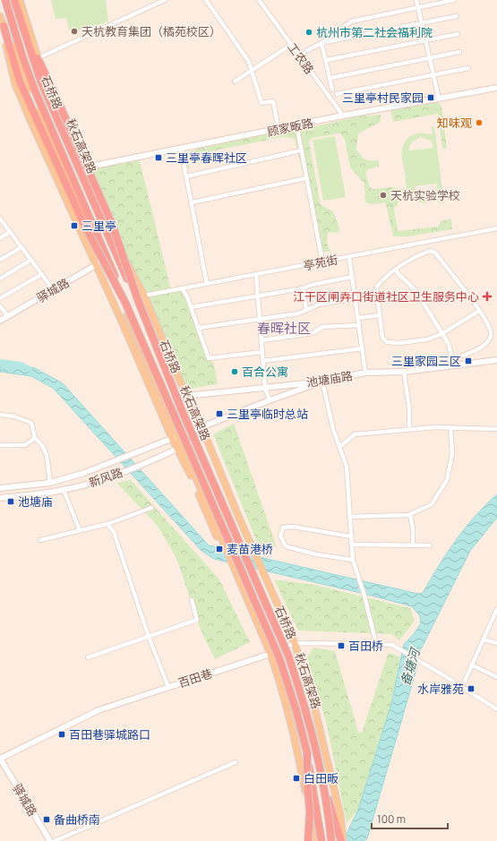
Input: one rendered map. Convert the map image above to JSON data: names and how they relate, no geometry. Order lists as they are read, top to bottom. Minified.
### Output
{"streets":{"highway":["秋石高架路"],"main road":["石桥路"],"street":["工农路","顾家畈路","亭苑街","驿城路","池塘庙路","新风路","百田巷"]},"crossings":[["工农路","顾家畈路"],["石桥路","顾家畈路"],["石桥路","亭苑街"],["石桥路","驿城路"],["石桥路","池塘庙路"],["石桥路","新风路"],["石桥路","百田巷"],["驿城路","百田巷"],["池塘庙路","新风路"]],"districts":["春晖社区"],"water":["备塘河"],"places":{"other":["天杭教育集团（橘苑校区）","杭州市第二社会福利院","知味观","天杭实验学校","百合公寓"],"transit":["三里亭村民家园","三里亭春晖社区","三里亭","三里家园三区","三里亭临时总站","池塘庙","麦苗港桥","百田桥","水岸雅苑","百田巷驿城路口","白田畈","备曲桥南"],"health":["江干区闸弄口街道社区卫生服务中心"]},"scale_bar":"100 m"}
